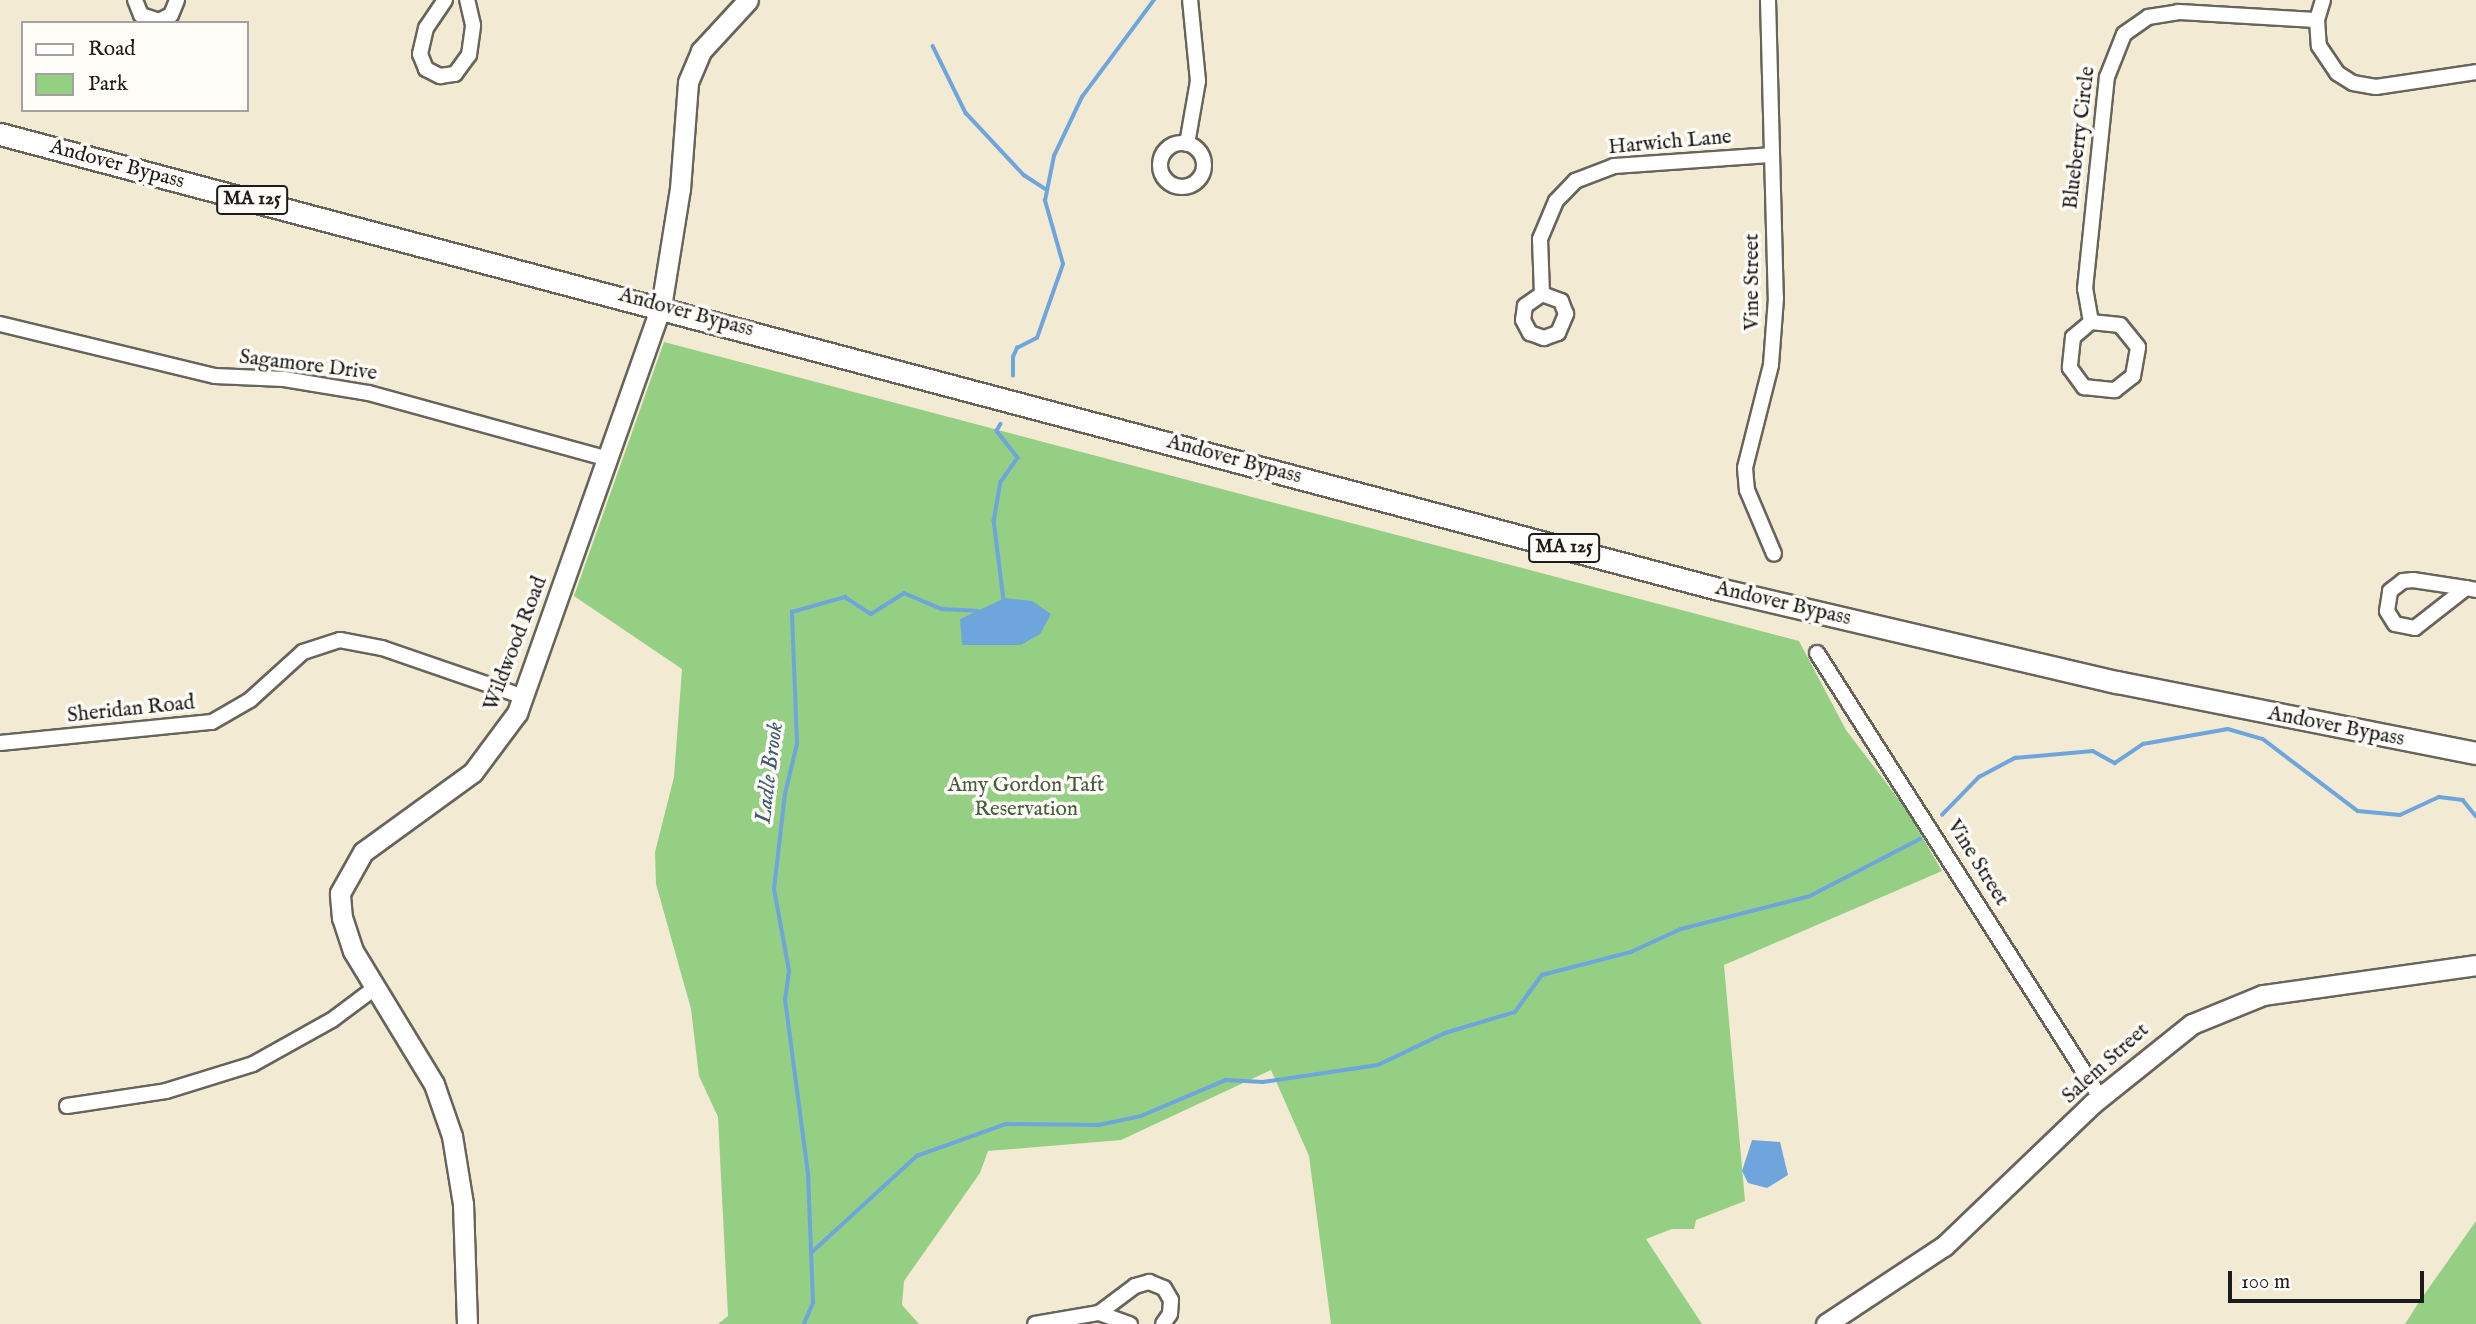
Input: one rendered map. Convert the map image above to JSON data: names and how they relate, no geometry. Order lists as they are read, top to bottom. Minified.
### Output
{"streets":{"main road":["Andover Bypass","MA 125"],"street":["Blueberry Circle","Harwich Lane","Vine Street","Sagamore Drive","Wildwood Road","Sheridan Road","Salem Street"]},"crossings":[["Harwich Lane","Vine Street"],["Andover Bypass","Wildwood Road"],["Vine Street","Salem Street"],["Sagamore Drive","Wildwood Road"],["Wildwood Road","Sheridan Road"]],"water":["Ladle Brook"],"parks":["Amy Gordon Taft Reservation"],"legend":["Road","Park"],"scale_bar":"100 m"}
